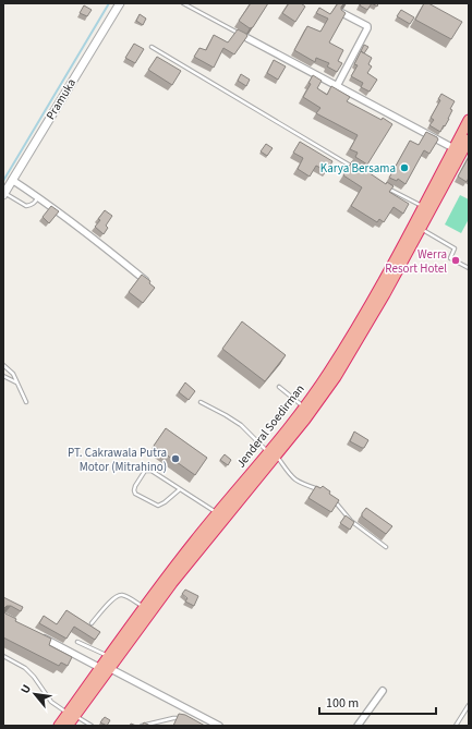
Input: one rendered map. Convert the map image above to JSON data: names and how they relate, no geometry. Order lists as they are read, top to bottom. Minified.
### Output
{"streets":{"highway":["Jenderal Soedirman"],"street":["Pramuka"]},"places":["Karya Bersama","Werra Resort Hotel","PT. Cakrawala Putra Motor (Mitrahino)"],"scale_bar":"100 m","north":"top left"}
